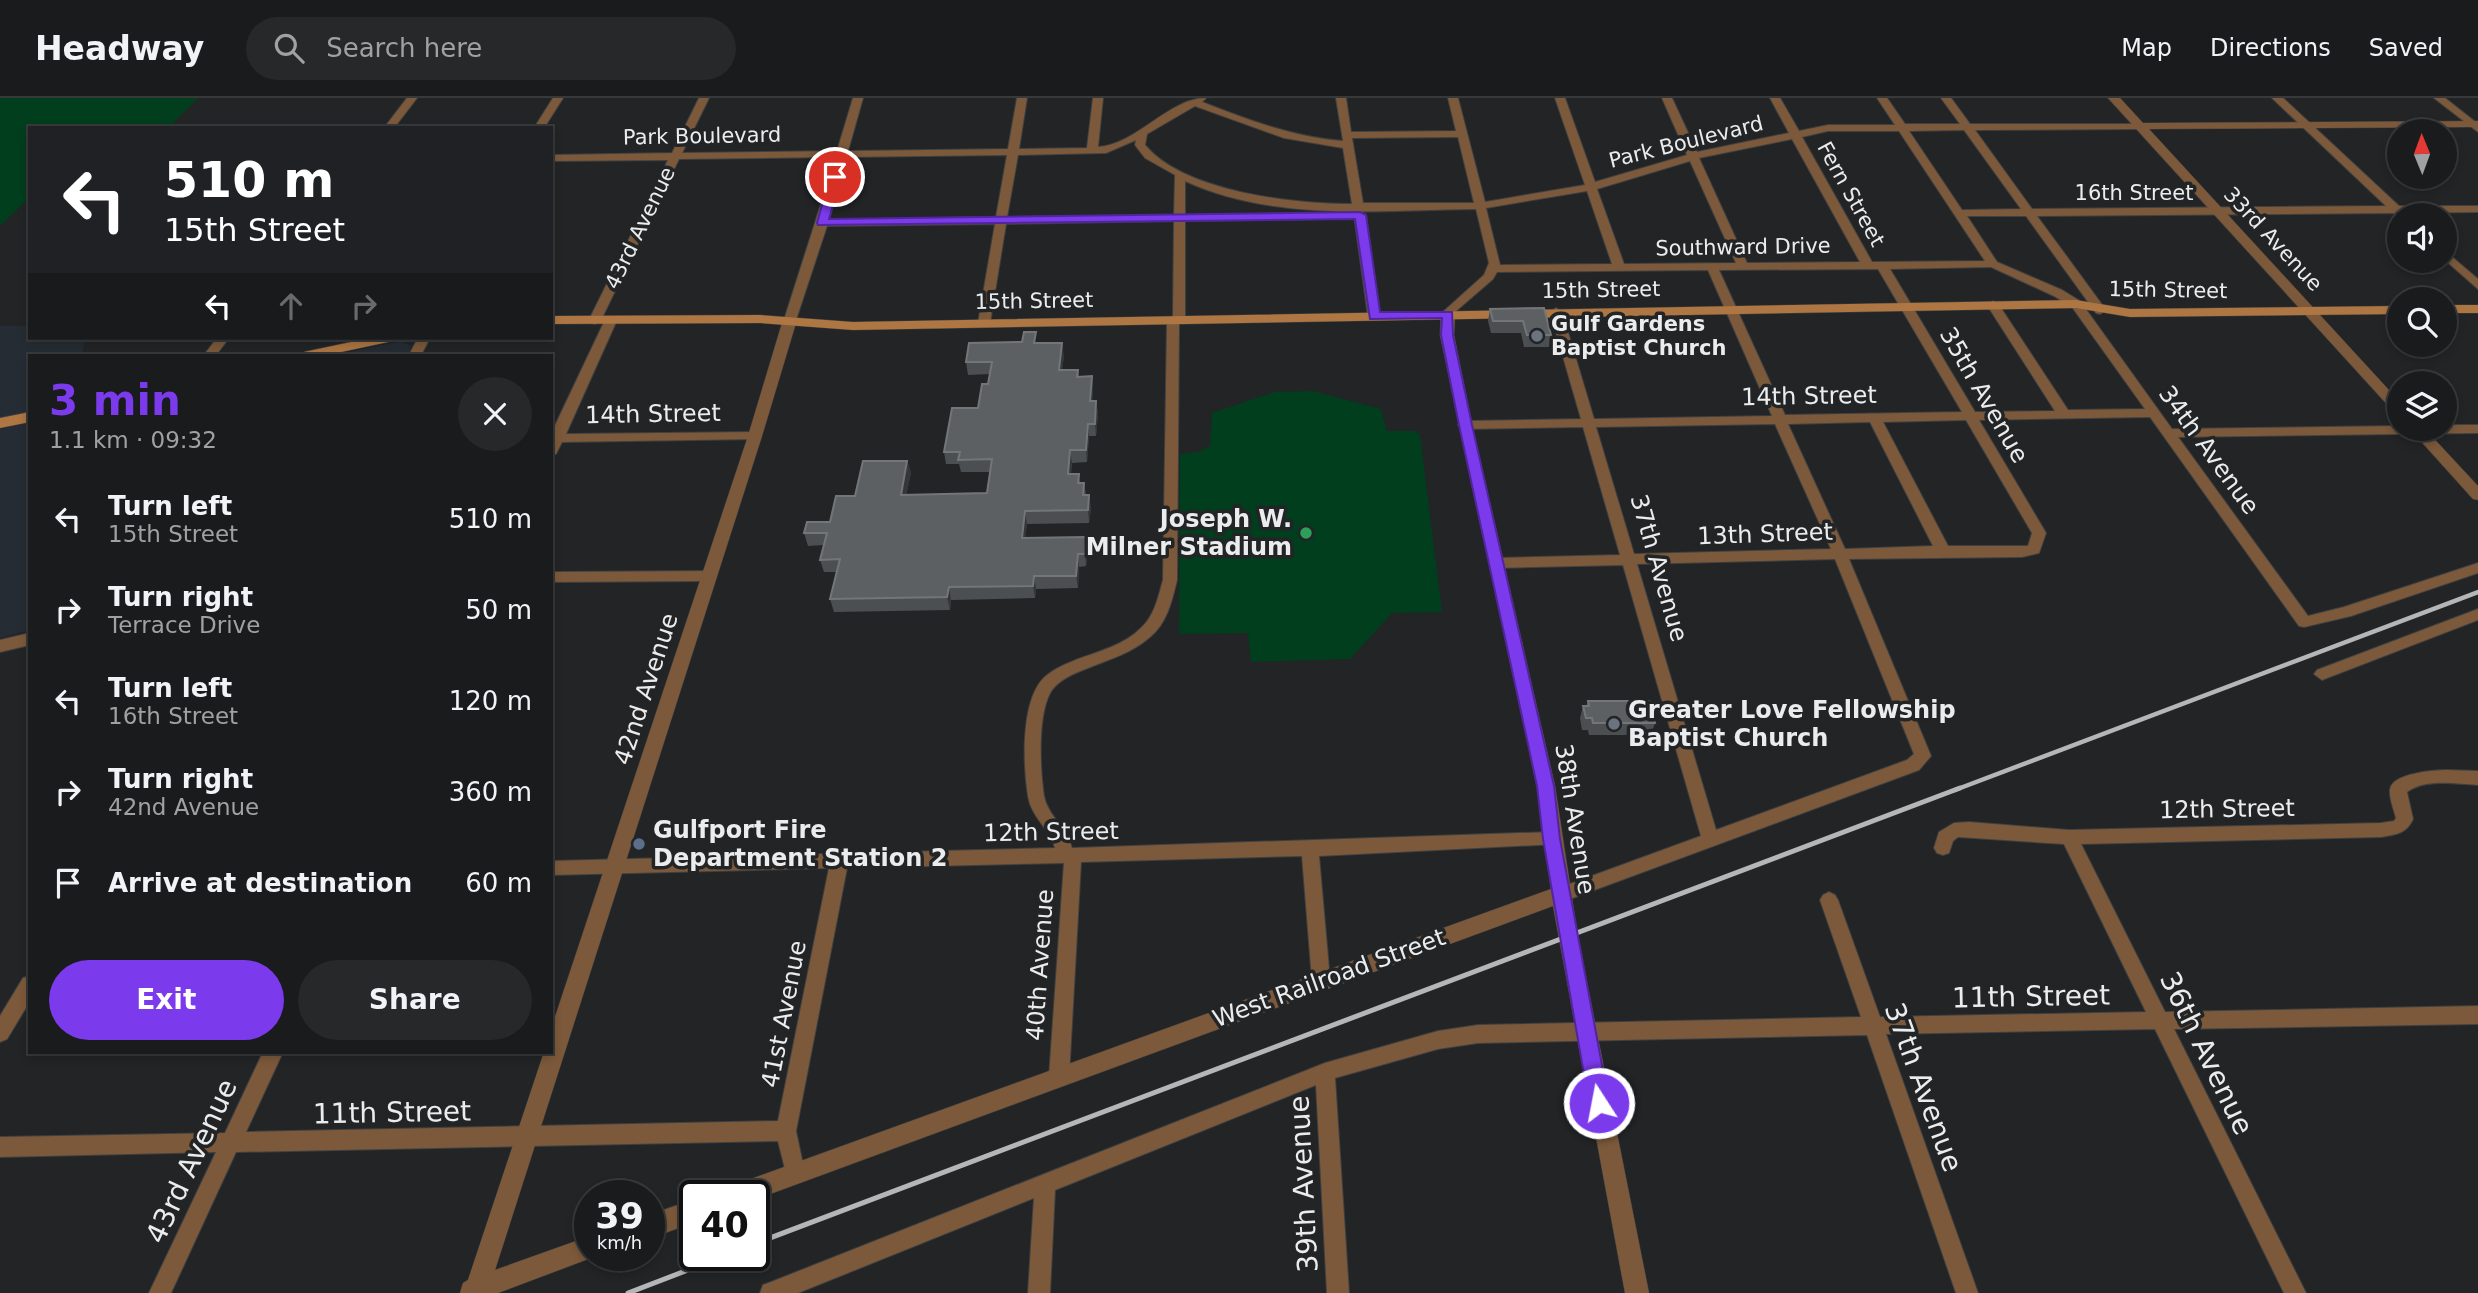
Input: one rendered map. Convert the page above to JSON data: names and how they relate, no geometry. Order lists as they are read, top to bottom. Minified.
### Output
{"streets":{"main road":["15th Street"],"street":["Park Boulevard","16th Street","Fern Street","43rd Avenue","33rd Avenue","Southward Drive","35th Avenue","14th Street","34th Avenue","13th Street","37th Avenue","42nd Avenue","12th Street","38th Avenue","40th Avenue","West Railroad Street","11th Street","41st Avenue","36th Avenue","39th Avenue"]},"crossings":[["Park Boulevard","Fern Street"],["Park Boulevard","43rd Avenue"],["Park Boulevard","33rd Avenue"],["Park Boulevard","42nd Avenue"],["16th Street","33rd Avenue"],["Fern Street","Southward Drive"],["Fern Street","35th Avenue"],["43rd Avenue","15th Street"],["43rd Avenue","14th Street"],["43rd Avenue","11th Street"],["33rd Avenue","15th Street"],["Southward Drive","35th Avenue"],["15th Street","35th Avenue"],["15th Street","34th Avenue"],["15th Street","37th Avenue"],["15th Street","42nd Avenue"],["15th Street","38th Avenue"],["35th Avenue","14th Street"],["35th Avenue","13th Street"],["14th Street","34th Avenue"],["14th Street","37th Avenue"],["14th Street","42nd Avenue"],["14th Street","38th Avenue"],["13th Street","37th Avenue"],["13th Street","38th Avenue"],["13th Street","West Railroad Street"],["37th Avenue","West Railroad Street"],["37th Avenue","11th Street"],["42nd Avenue","12th Street"],["42nd Avenue","11th Street"],["12th Street","38th Avenue"],["12th Street","40th Avenue"],["12th Street","41st Avenue"],["12th Street","36th Avenue"],["38th Avenue","West Railroad Street"],["38th Avenue","11th Street"],["40th Avenue","West Railroad Street"],["West Railroad Street","41st Avenue"],["11th Street","41st Avenue"],["11th Street","36th Avenue"]],"places":["Gulf Gardens Baptist Church","Joseph W. Milner Stadium","Greater Love Fellowship Baptist Church","Gulfport Fire Department Station 2"],"north":"top","page":{"header":"Headway","search":"Search here","nav":["Map","Directions","Saved"],"turn":["510 m","15th Street"],"heading":["3 min","1.1 km · 09:32"],"list":[{"name":"Turn left","note":"15th Street","value":"510 m"},{"name":"Turn right","note":"Terrace Drive","value":"50 m"},{"name":"Turn left","note":"16th Street","value":"120 m"},{"name":"Turn right","note":"42nd Avenue","value":"360 m"},{"name":"Arrive at destination","value":"60 m"}],"buttons":["Exit","Share"],"speed":"39 km/h","limit":"40"}}
